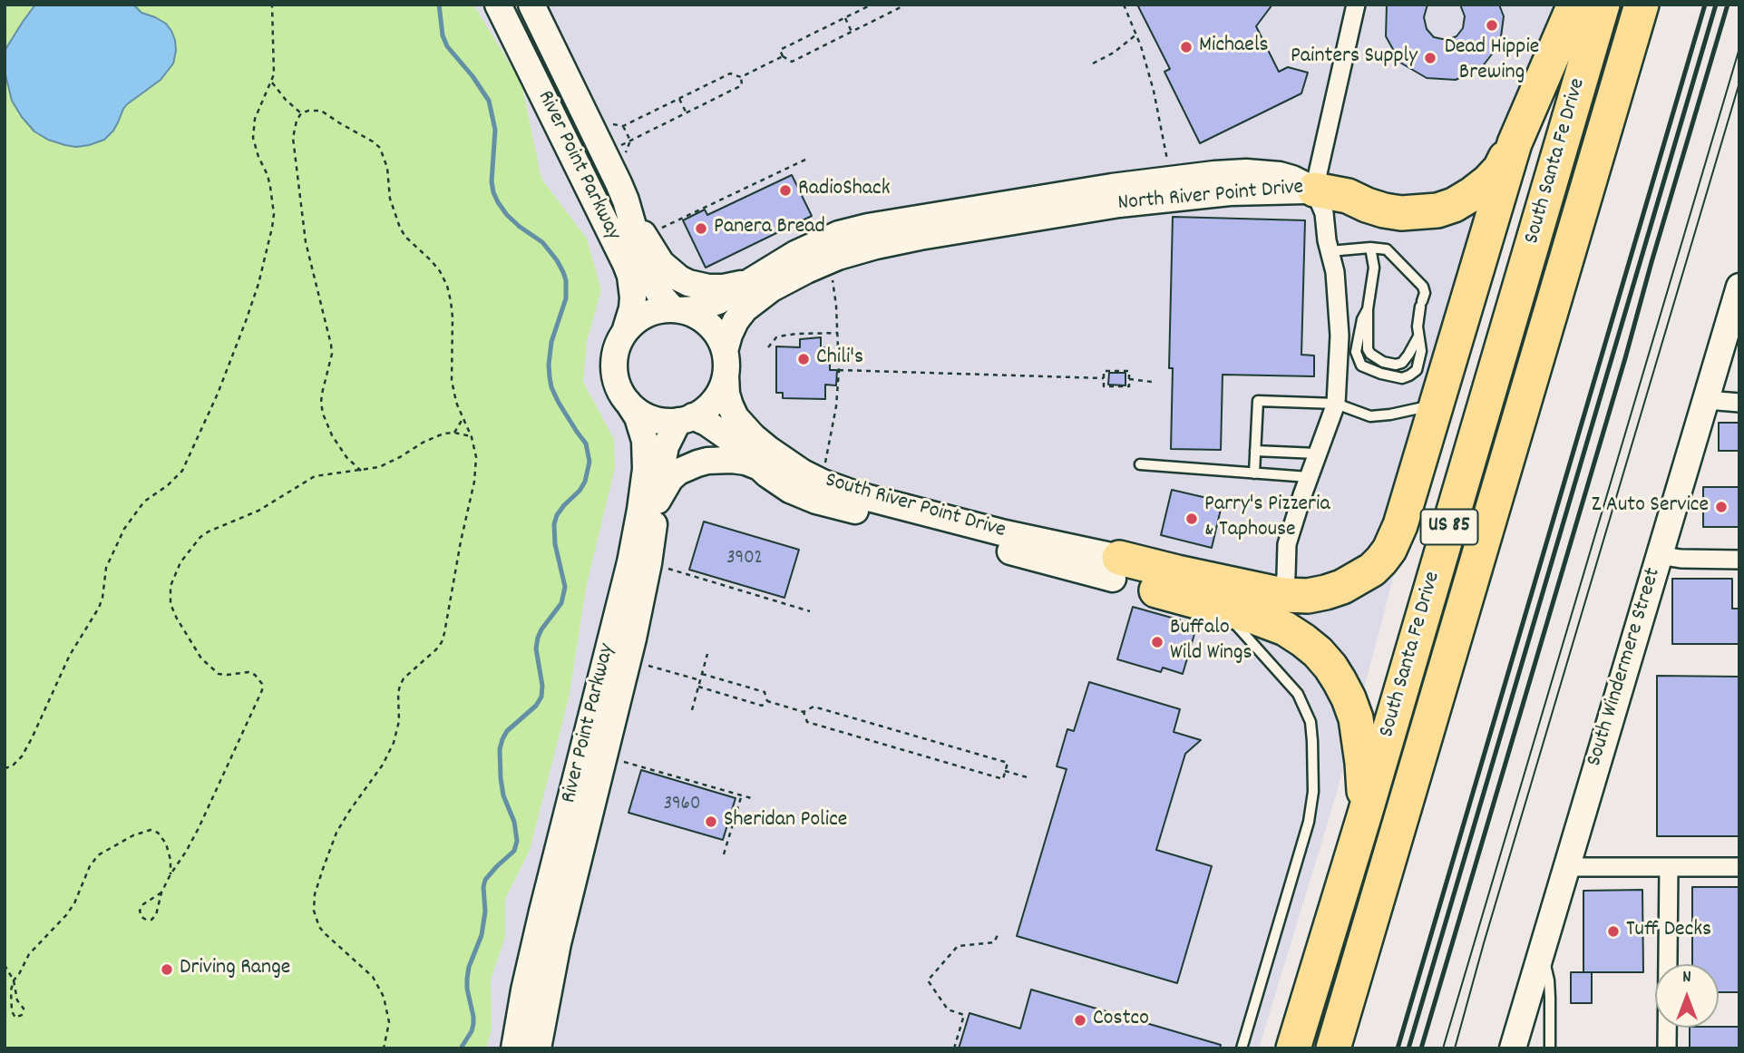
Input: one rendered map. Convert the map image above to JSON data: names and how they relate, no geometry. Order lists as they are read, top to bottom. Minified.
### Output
{"streets":{"highway":["South Santa Fe Drive","US 85"],"street":["River Point Parkway","North River Point Drive","South River Point Drive","South Windermere Street"]},"crossings":[["River Point Parkway","North River Point Drive"],["River Point Parkway","South River Point Drive"],["North River Point Drive","South River Point Drive"]],"places":["Dead Hippie Brewing","Michaels","Painters Supply","RadioShack","Panera Bread","Chili's","Z Auto Service","Parry's Pizzeria & Taphouse","Buffalo Wild Wings","Sheridan Police","Tuff Decks","Driving Range","Costco"],"house_numbers":["3902","3960"],"north":"top"}
